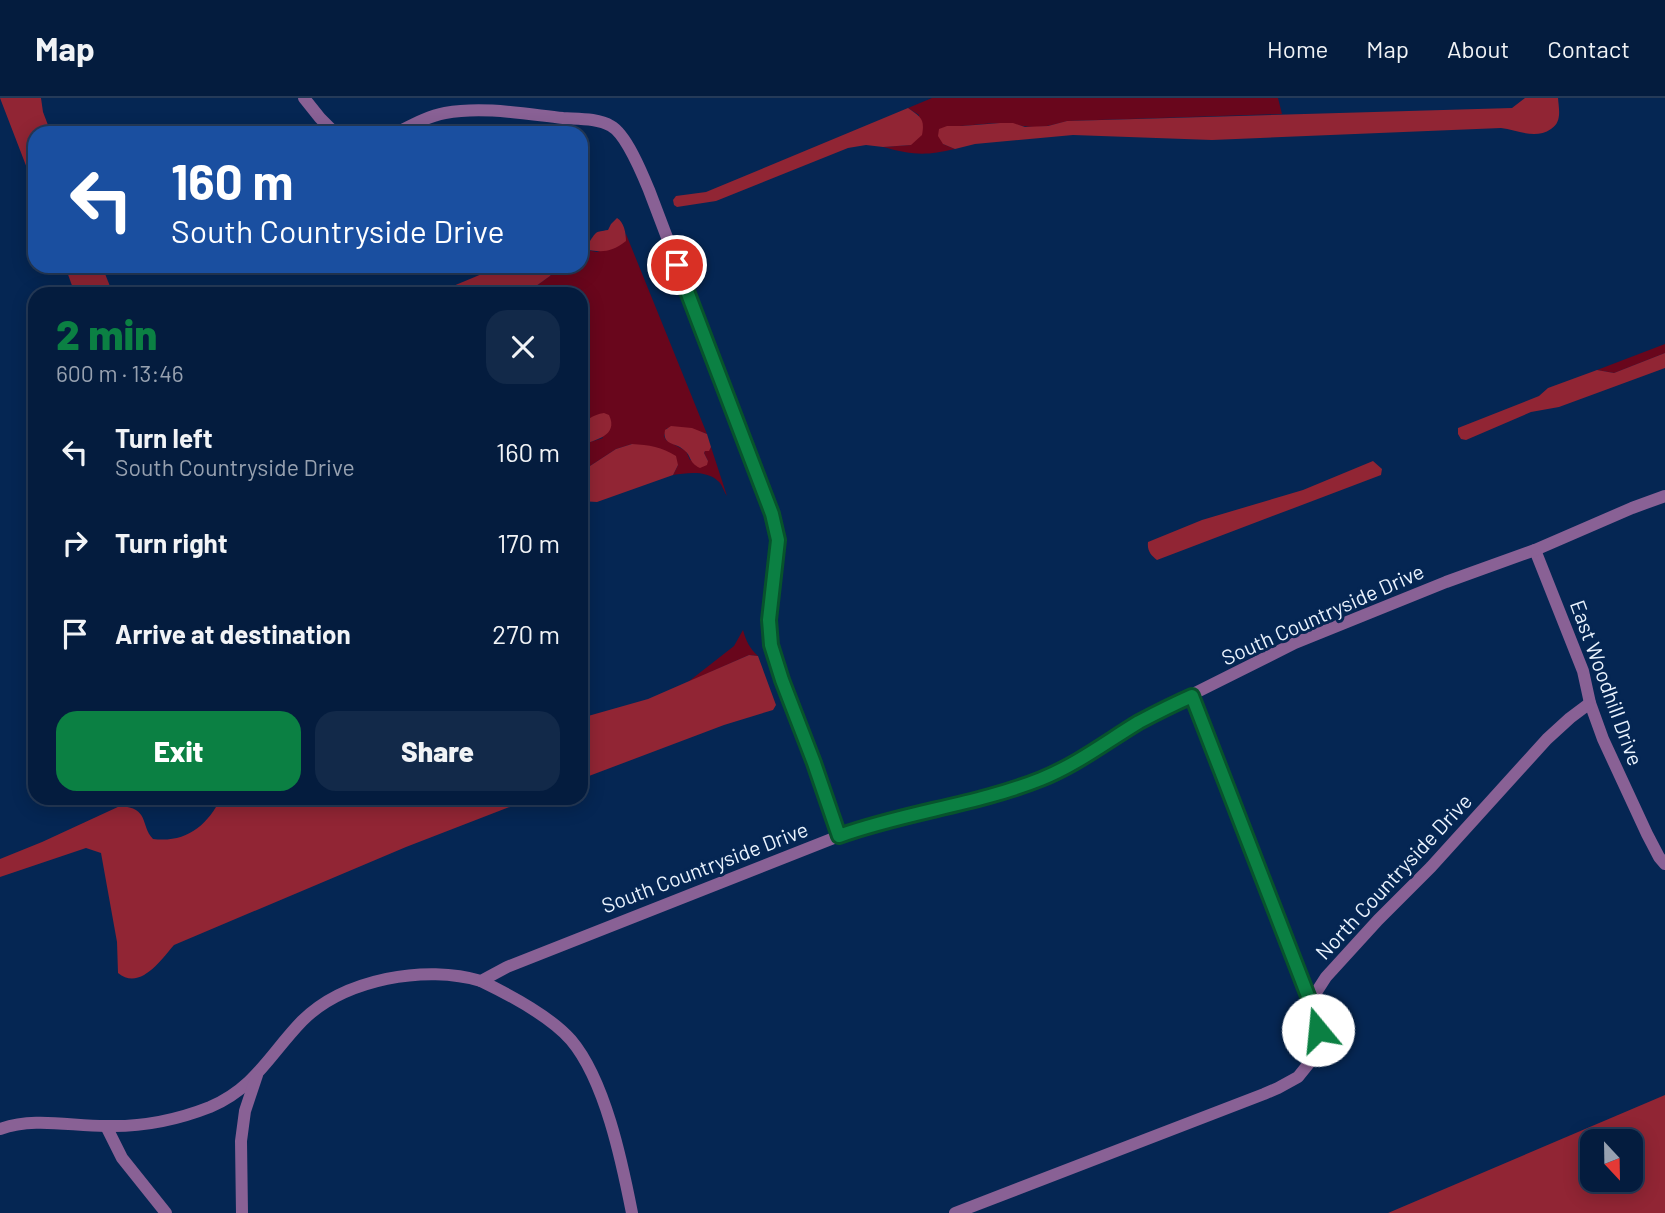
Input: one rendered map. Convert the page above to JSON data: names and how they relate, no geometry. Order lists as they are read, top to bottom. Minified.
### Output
{"streets":{"street":["South Countryside Drive","East Woodhill Drive","North Countryside Drive"]},"crossings":[["South Countryside Drive","East Woodhill Drive"],["East Woodhill Drive","North Countryside Drive"]],"north":"bottom","page":{"header":"Map","nav":["Home","Map","About","Contact"],"turn":["160 m","South Countryside Drive"],"heading":["2 min","600 m · 13:46"],"list":[{"name":"Turn left","note":"South Countryside Drive","value":"160 m"},{"name":"Turn right","value":"170 m"},{"name":"Arrive at destination","value":"270 m"}],"buttons":["Exit","Share"]}}
